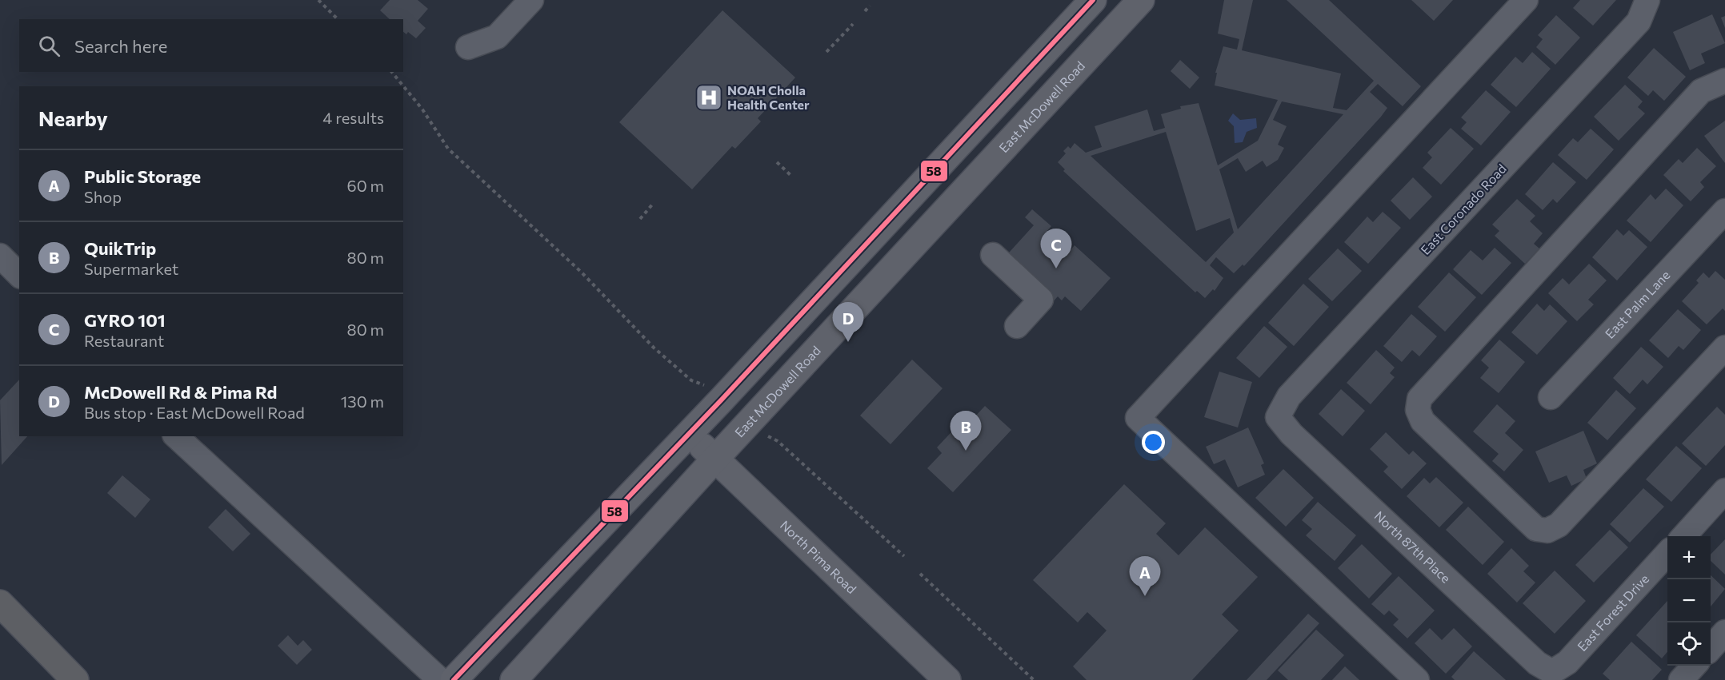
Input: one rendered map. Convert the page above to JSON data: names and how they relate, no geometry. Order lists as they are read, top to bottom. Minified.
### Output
{"streets":{"main road":["East McDowell Road","North Pima Road"],"street":["East Coronado Road","East Palm Lane","North 87th Place","East Forest Drive"]},"crossings":[["East McDowell Road","North Pima Road"],["East Coronado Road","North 87th Place"],["North 87th Place","East Forest Drive"]],"places":{"hospital":["NOAH Cholla Health Center"]},"lines":["transit line 58"],"page":{"search":"Search here","heading":["Nearby","4 results"],"list":[{"mark":"A","name":"Public Storage","note":"Shop","value":"60 m"},{"mark":"B","name":"QuikTrip","note":"Supermarket","value":"80 m"},{"mark":"C","name":"GYRO 101","note":"Restaurant","value":"80 m"},{"mark":"D","name":"McDowell Rd & Pima Rd","note":"Bus stop · East McDowell Road","value":"130 m"}],"pins":["C","D","B","A"],"map_buttons":["+","−"]}}
